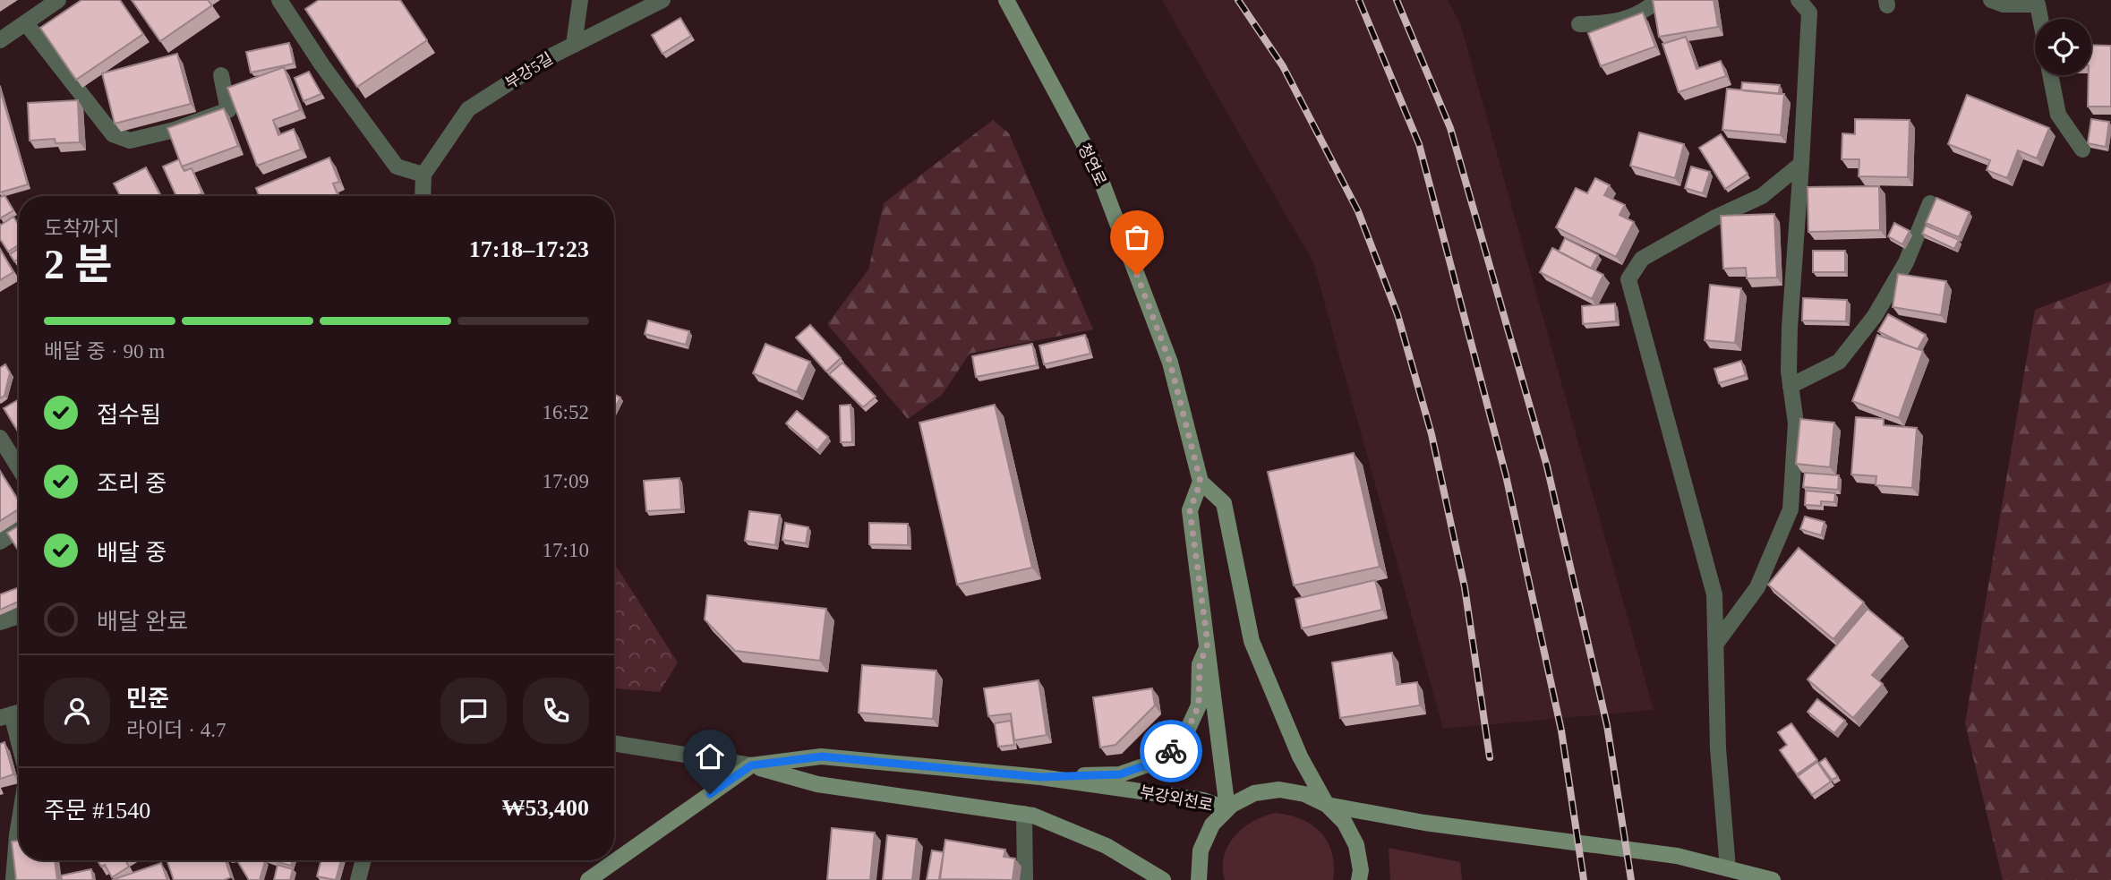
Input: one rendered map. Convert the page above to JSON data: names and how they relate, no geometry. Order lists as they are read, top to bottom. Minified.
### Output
{"streets":{"main road":["청연로","부강외천로"],"street":["부강5길"]},"page":{"heading":["2 분","도착까지","17:18–17:23"],"panel":["민준","라이더 · 4.7","주문 #1540","₩53,400"],"bar":"배달 중 · 90 m","list":[["접수됨","16:52"],["조리 중","17:09"],["배달 중","17:10"],"배달 완료"]}}
